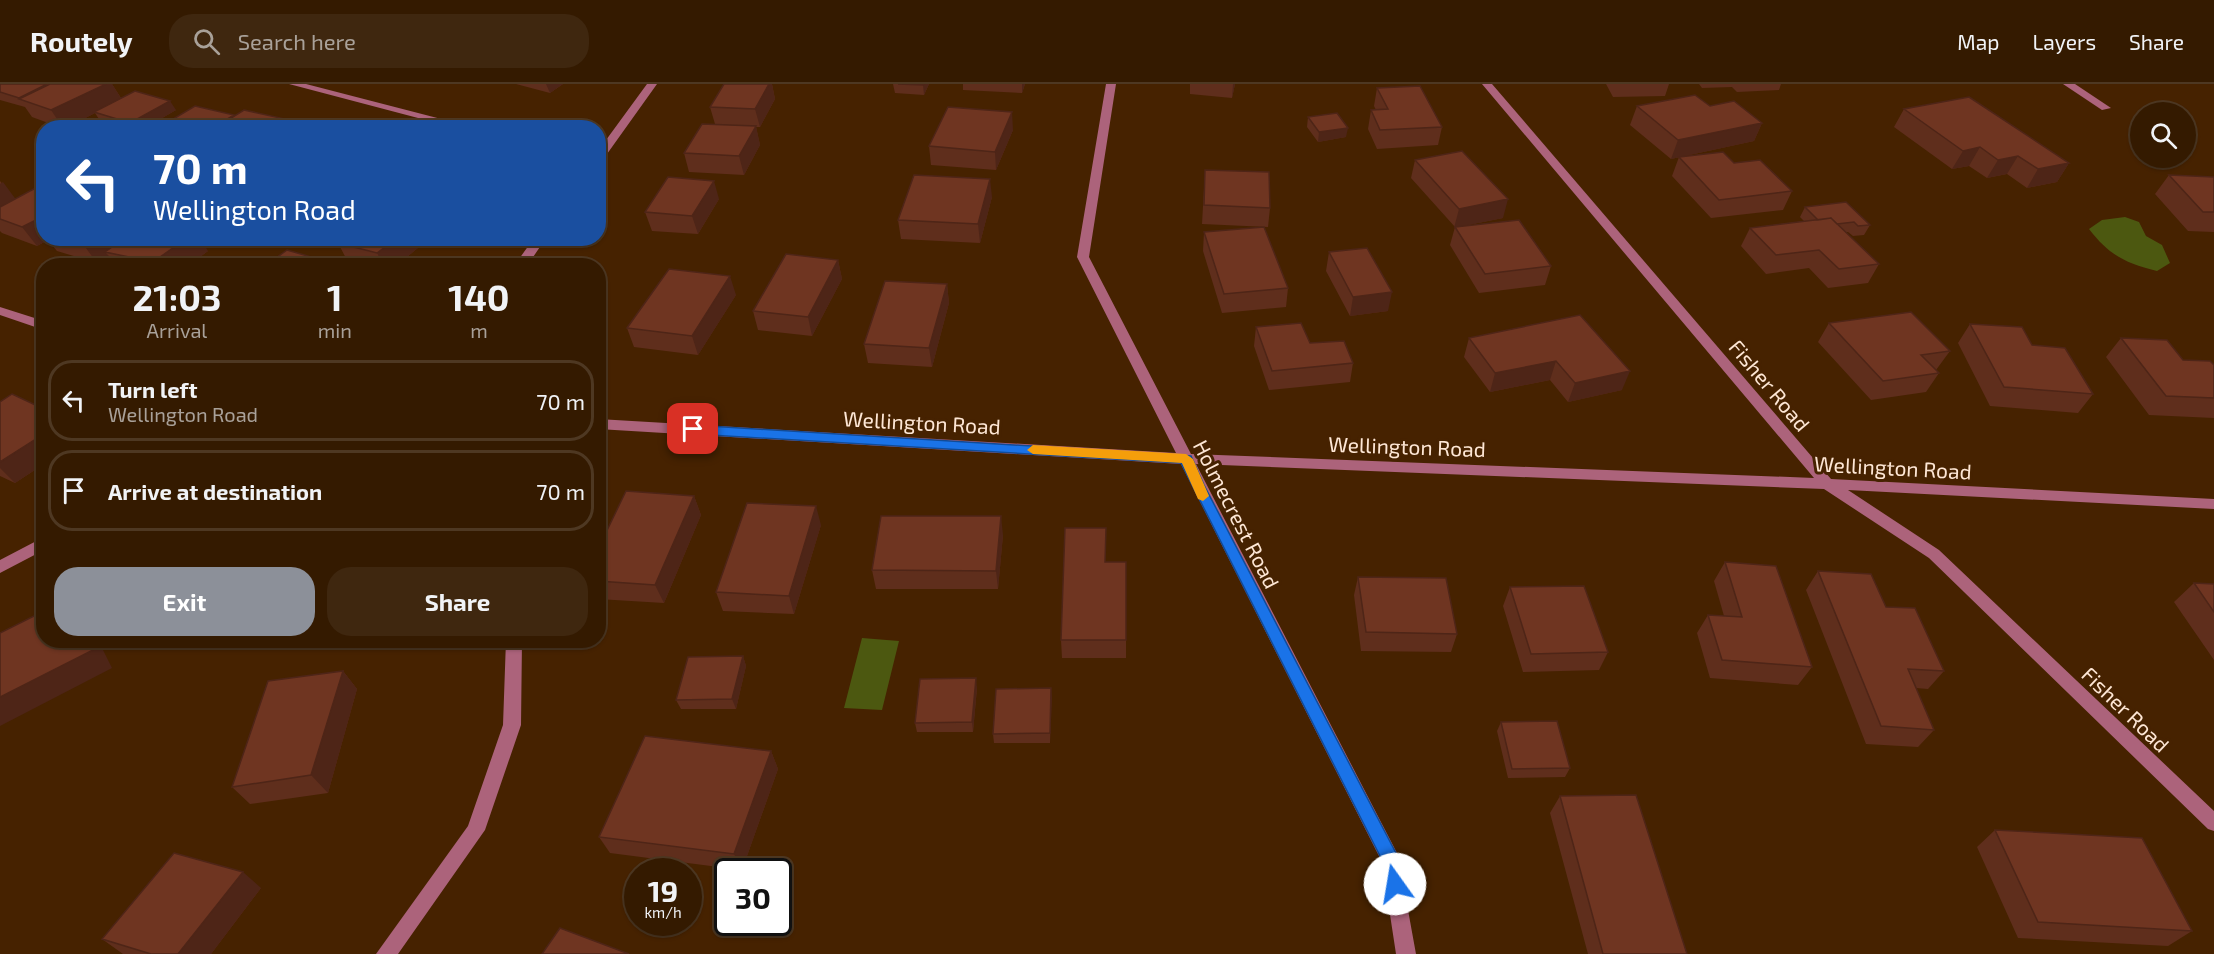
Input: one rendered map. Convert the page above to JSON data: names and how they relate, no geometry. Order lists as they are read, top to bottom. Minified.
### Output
{"streets":{"street":["Fisher Road","Wellington Road","Holmecrest Road"]},"crossings":[["Fisher Road","Wellington Road"],["Wellington Road","Holmecrest Road"]],"page":{"header":"Routely","search":"Search here","nav":["Map","Layers","Share"],"turn":["70 m","Wellington Road"],"eta":["21:03","Arrival","1","min","140","m"],"list":[{"name":"Turn left","note":"Wellington Road","value":"70 m"},{"name":"Arrive at destination","value":"70 m"}],"buttons":["Exit","Share"],"speed":"19 km/h","limit":"30"}}
